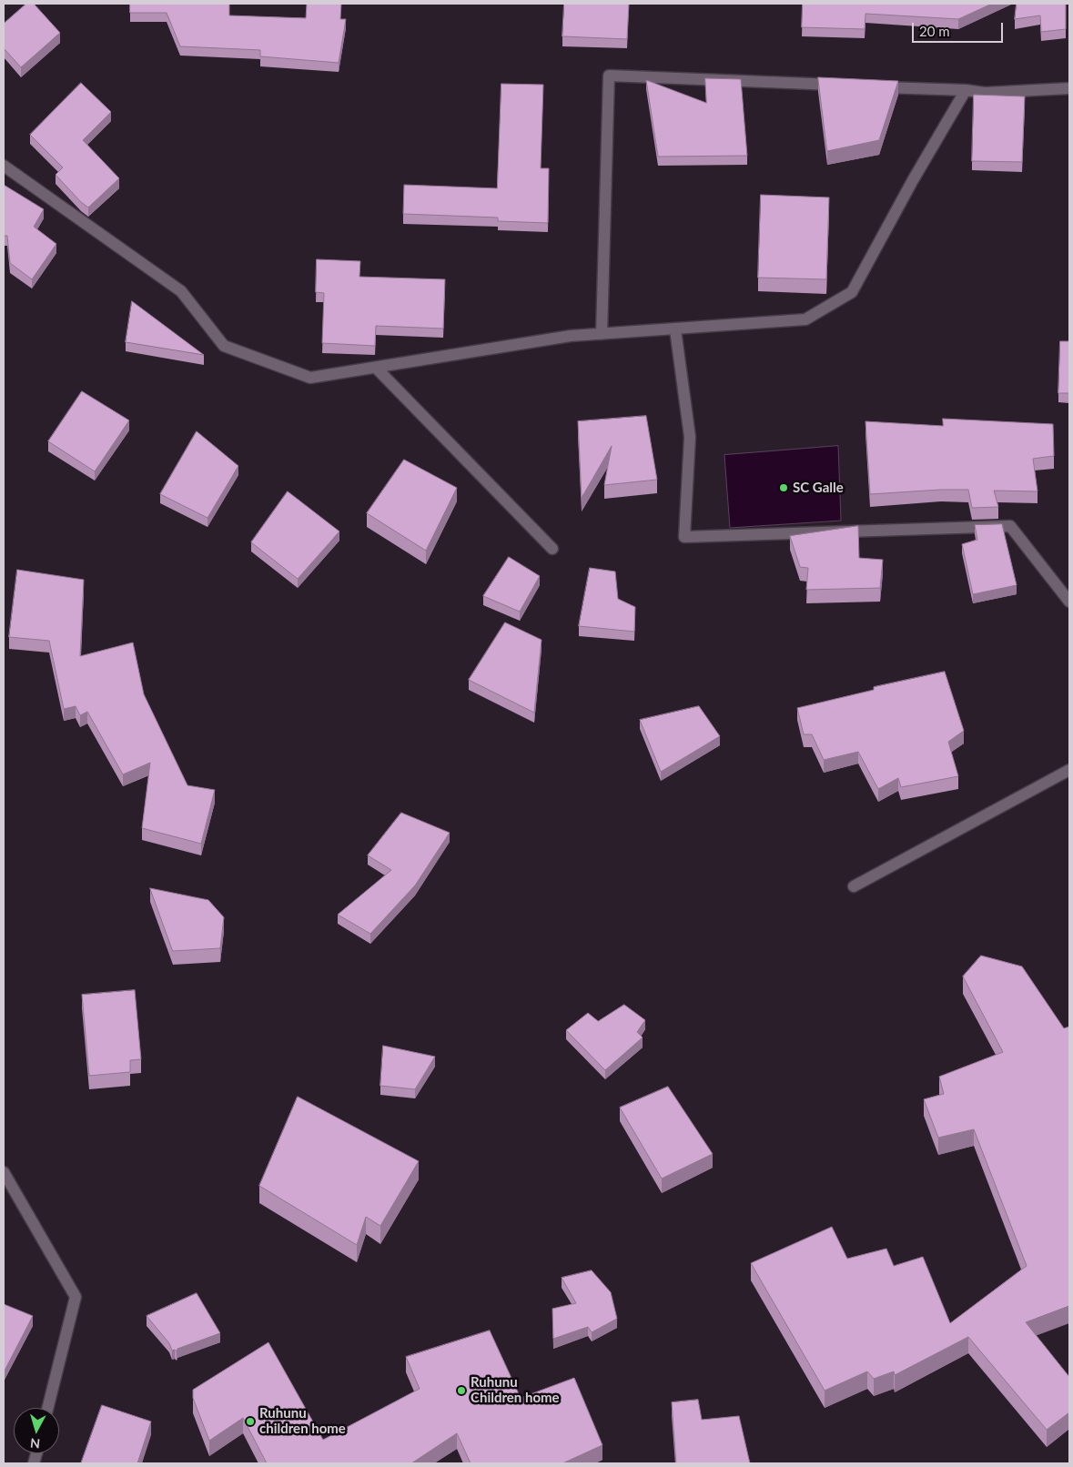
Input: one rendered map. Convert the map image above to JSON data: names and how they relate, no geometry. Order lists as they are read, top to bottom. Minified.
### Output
{"places":["SC Galle","Ruhunu Children home","Ruhunu children home"],"scale_bar":"20 m","north":"bottom"}
